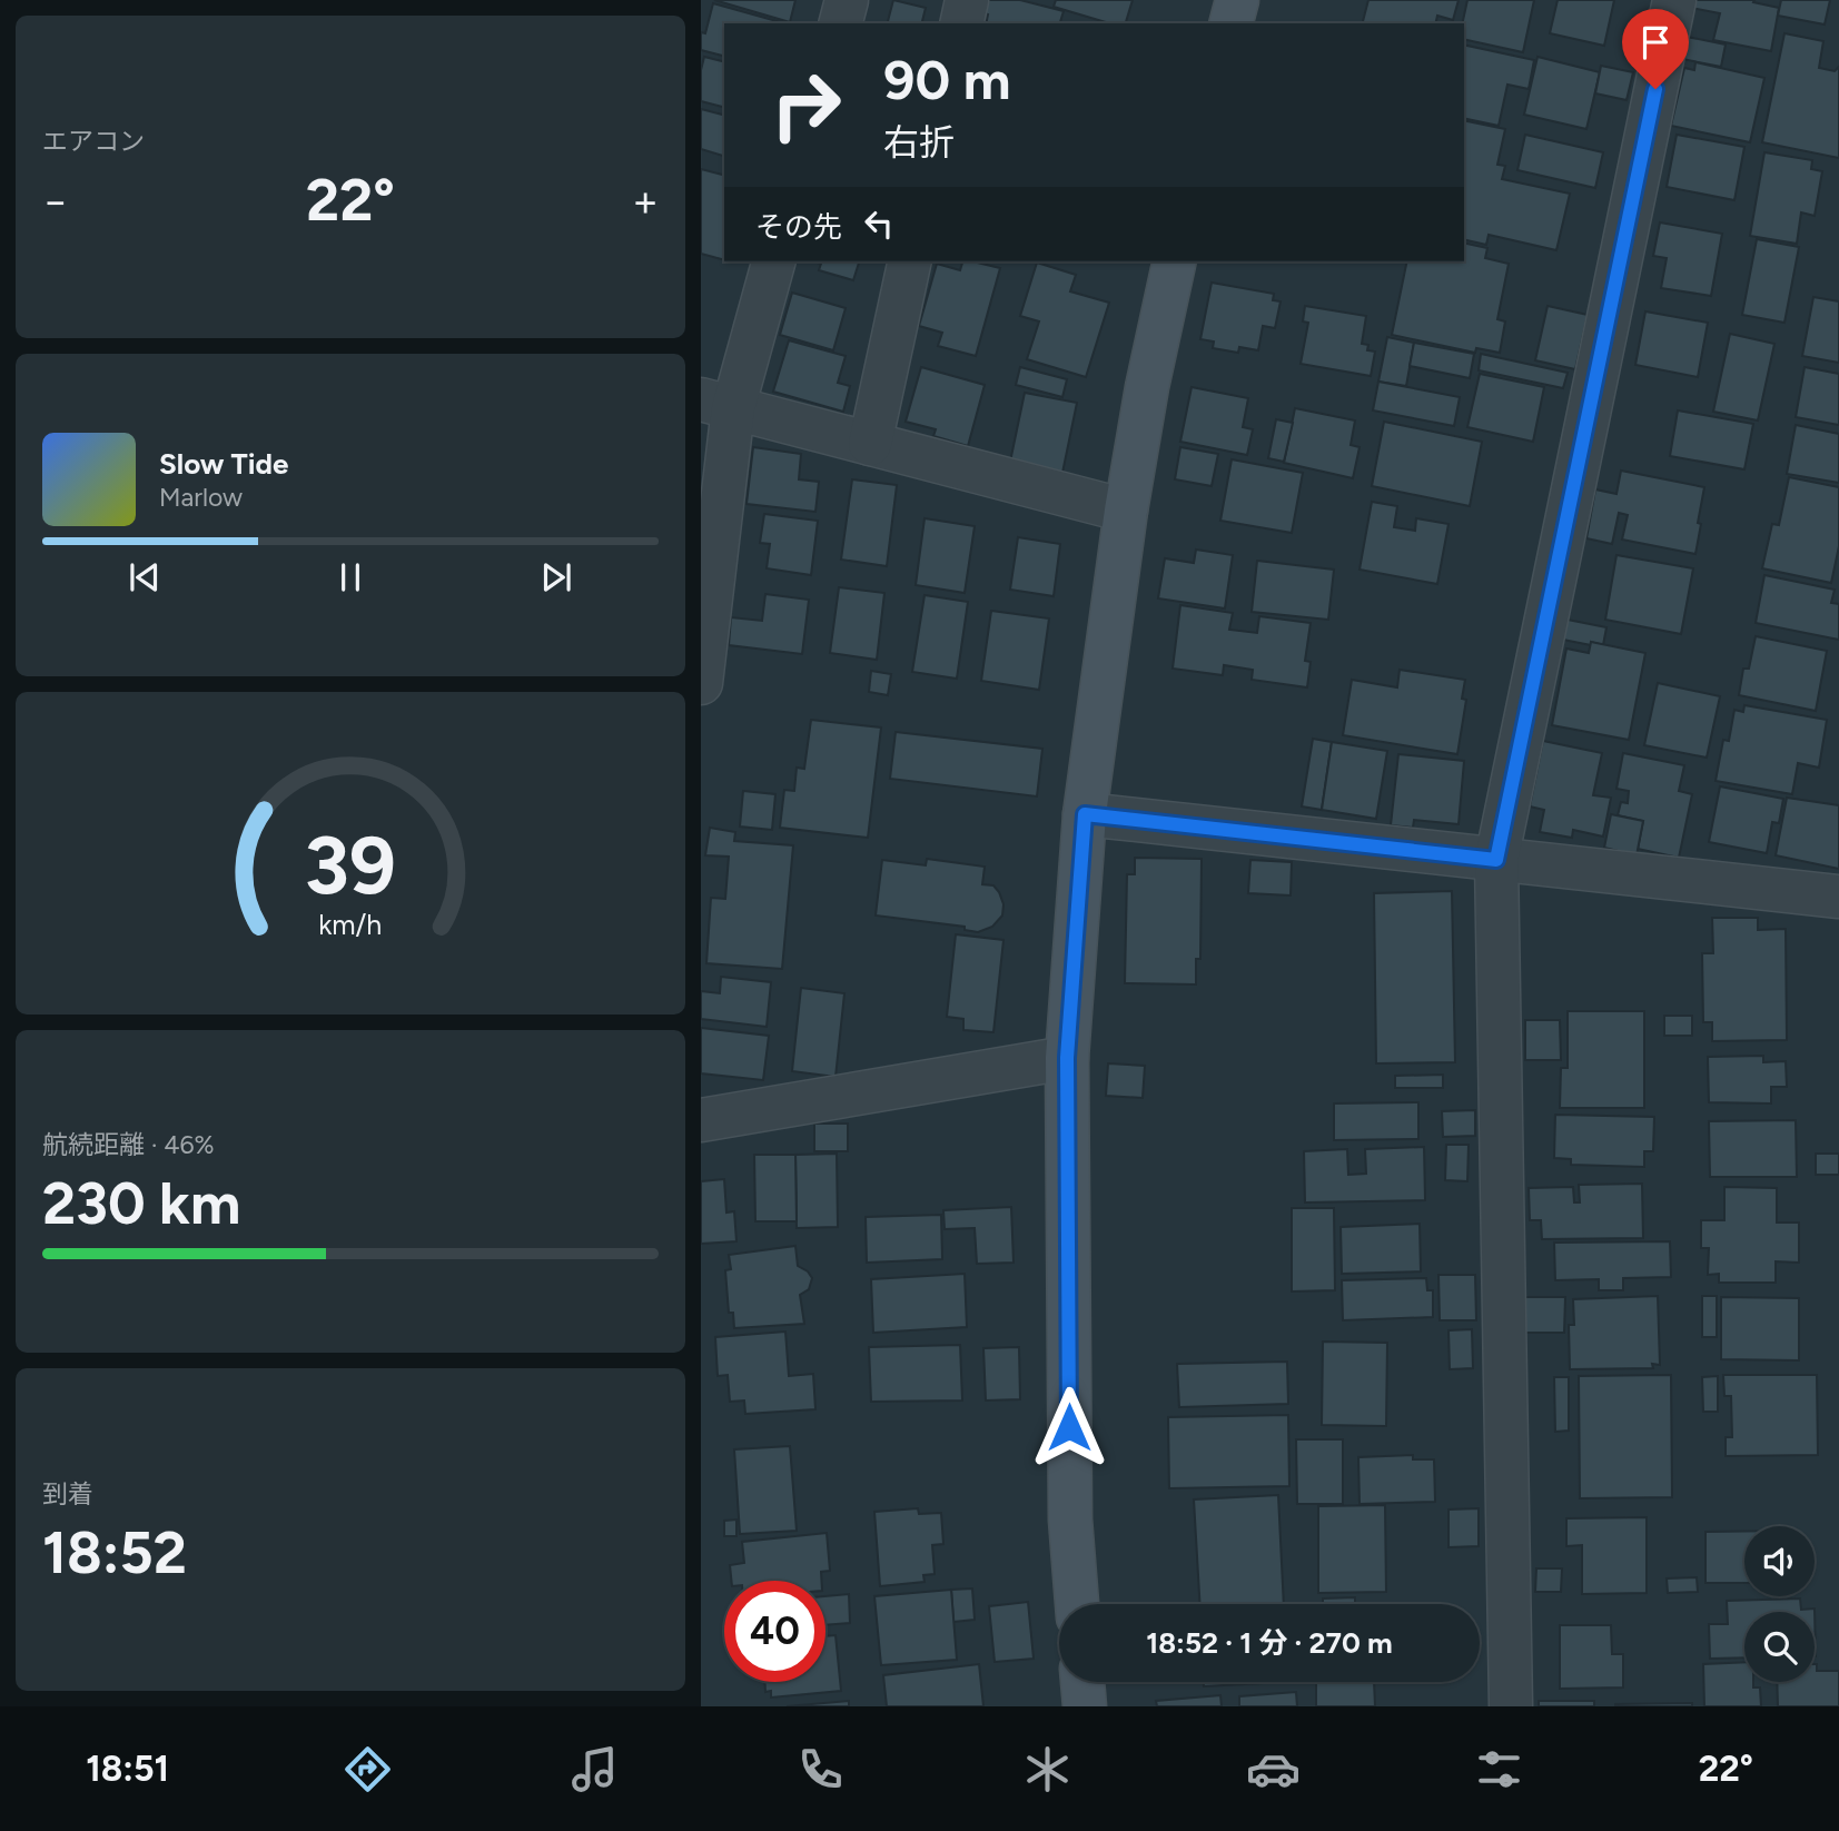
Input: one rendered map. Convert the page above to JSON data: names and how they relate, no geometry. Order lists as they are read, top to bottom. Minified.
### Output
{"page":{"tile":["エアコン",["航続距離 · 46%","230 km"],["到着","18:52"]],"turn":["90 m","右折"],"heat":["−","22°","+"],"then":"その先","song":["Slow Tide","Marlow"],"limit":"40","trip":"18:52 · 1 分 · 270 m","tabs":["18:51","22°"],"gauge":["39","km/h"]}}
